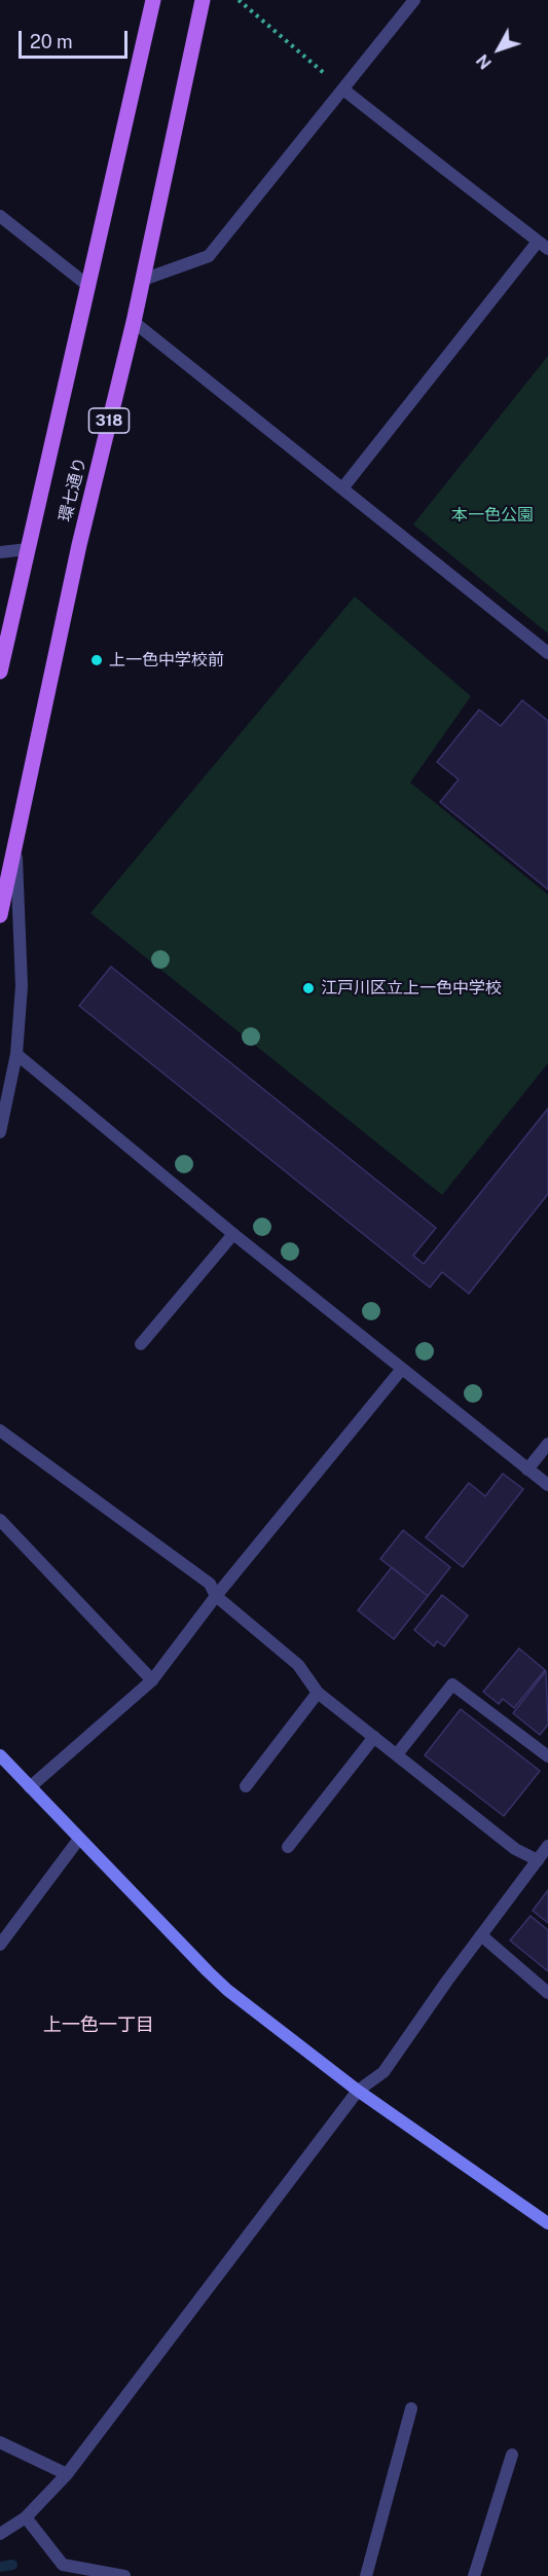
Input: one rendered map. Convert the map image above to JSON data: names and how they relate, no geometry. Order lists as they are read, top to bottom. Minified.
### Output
{"streets":{"main road":["318","環七通り"]},"districts":["上一色一丁目"],"parks":["本一色公園"],"places":["上一色中学校前","江戸川区立上一色中学校"],"scale_bar":"20 m","north":"bottom left"}
